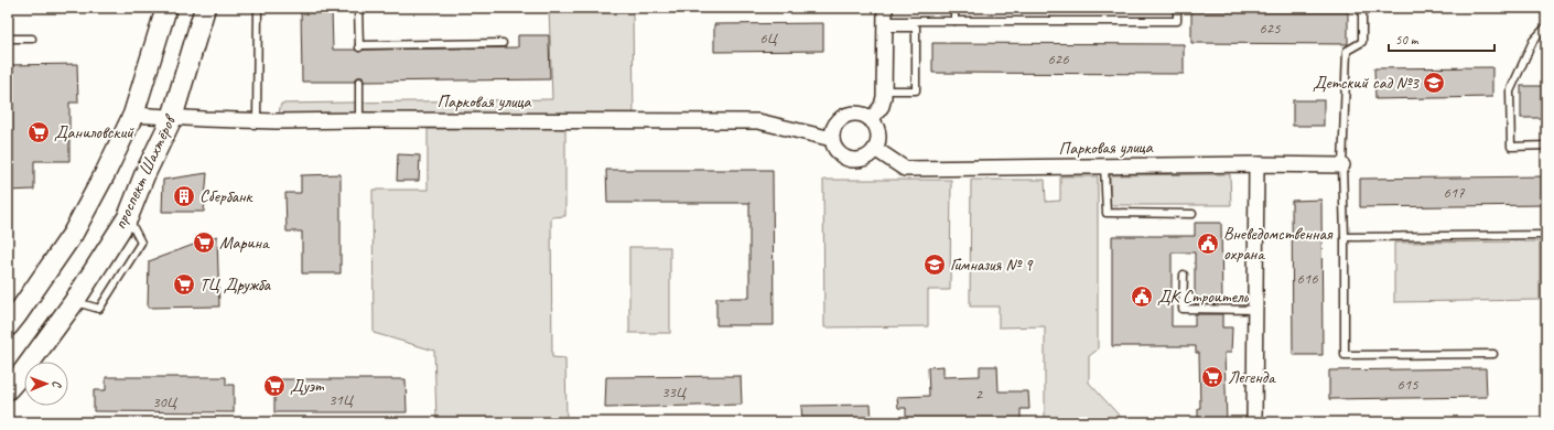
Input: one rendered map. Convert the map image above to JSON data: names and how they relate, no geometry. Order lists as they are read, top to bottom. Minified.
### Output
{"streets":{"main road":["проспект Шахтёров"],"street":["Парковая улица"]},"crossings":[["Парковая улица","проспект Шахтёров"]],"places":{"school or university":["Детский сад №3","Гимназия № 9"],"supermarket":["Даниловский","Марина","ТЦ Дружба","Легенда","Дуэт"],"building":["Сбербанк"],"public building":["Вневедомственная охрана","ДК Строитель"]},"house_numbers":["625","6Ц","626","617","616","615","33Ц","2","31Ц","30Ц"],"scale_bar":"50 m","north":"right"}
